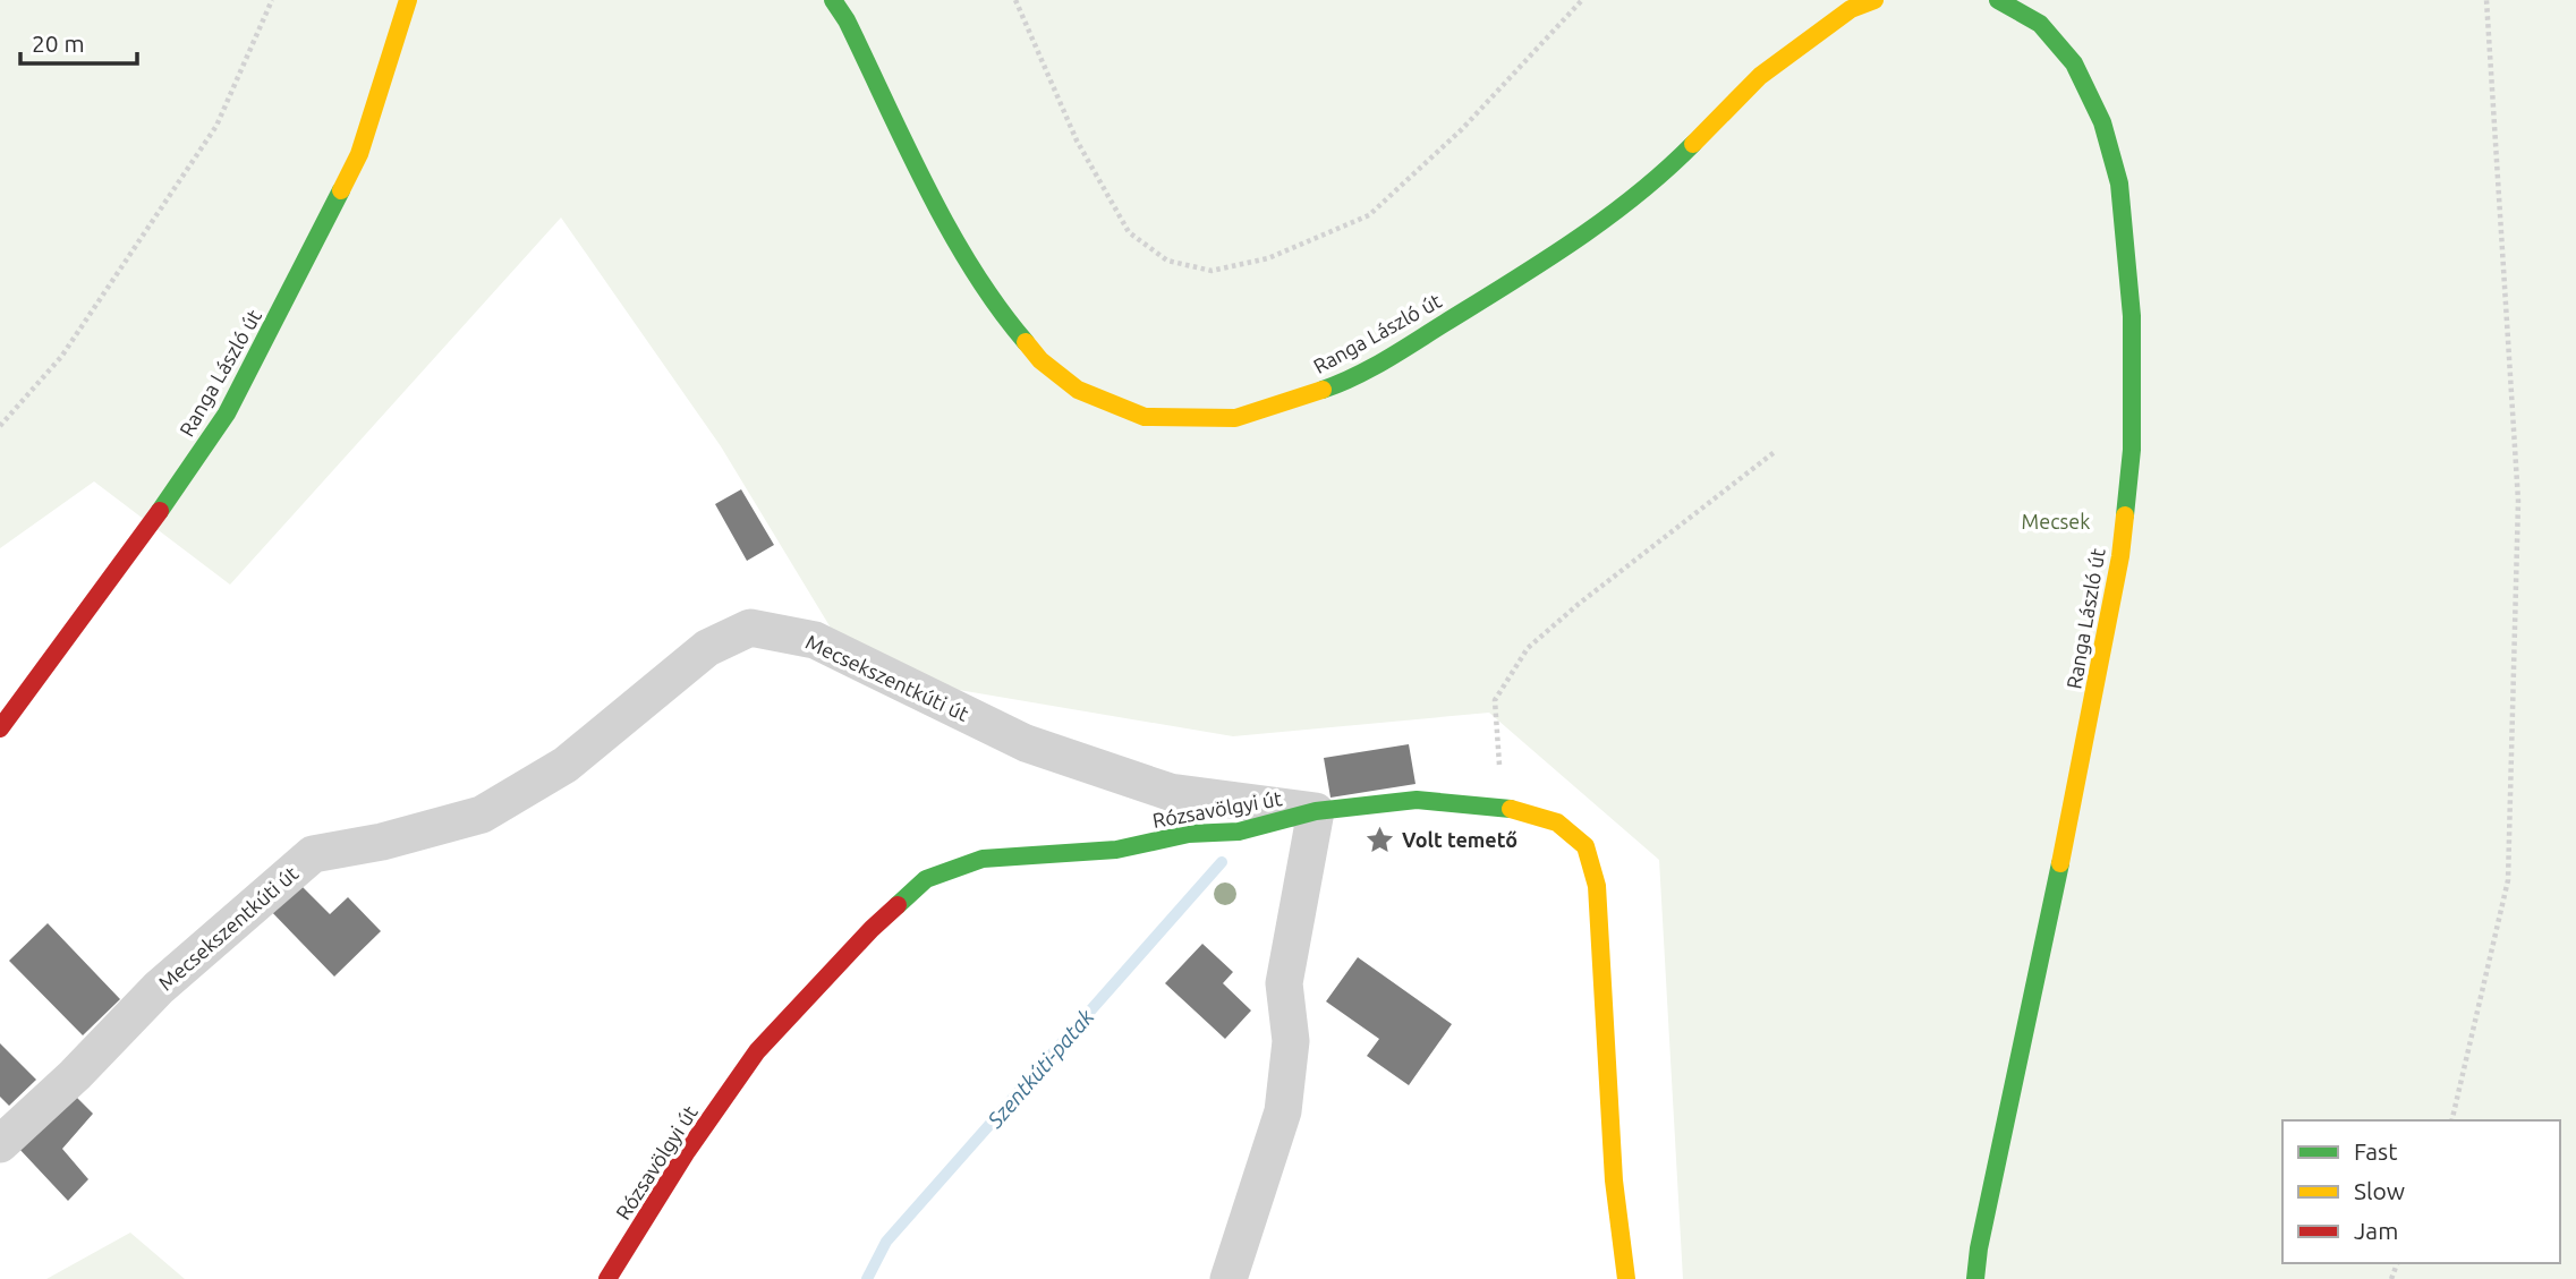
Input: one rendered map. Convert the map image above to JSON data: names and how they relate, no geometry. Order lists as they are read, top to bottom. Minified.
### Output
{"streets":{"main road":["Ranga László út","Rózsavölgyi út"],"street":["Mecsekszentkúti út"]},"crossings":[["Mecsekszentkúti út","Rózsavölgyi út"]],"water":["Szentkúti-patak"],"parks":["Mecsek"],"places":{"place":["Volt temető"]},"legend":["Fast","Slow","Jam"],"scale_bar":"20 m"}
